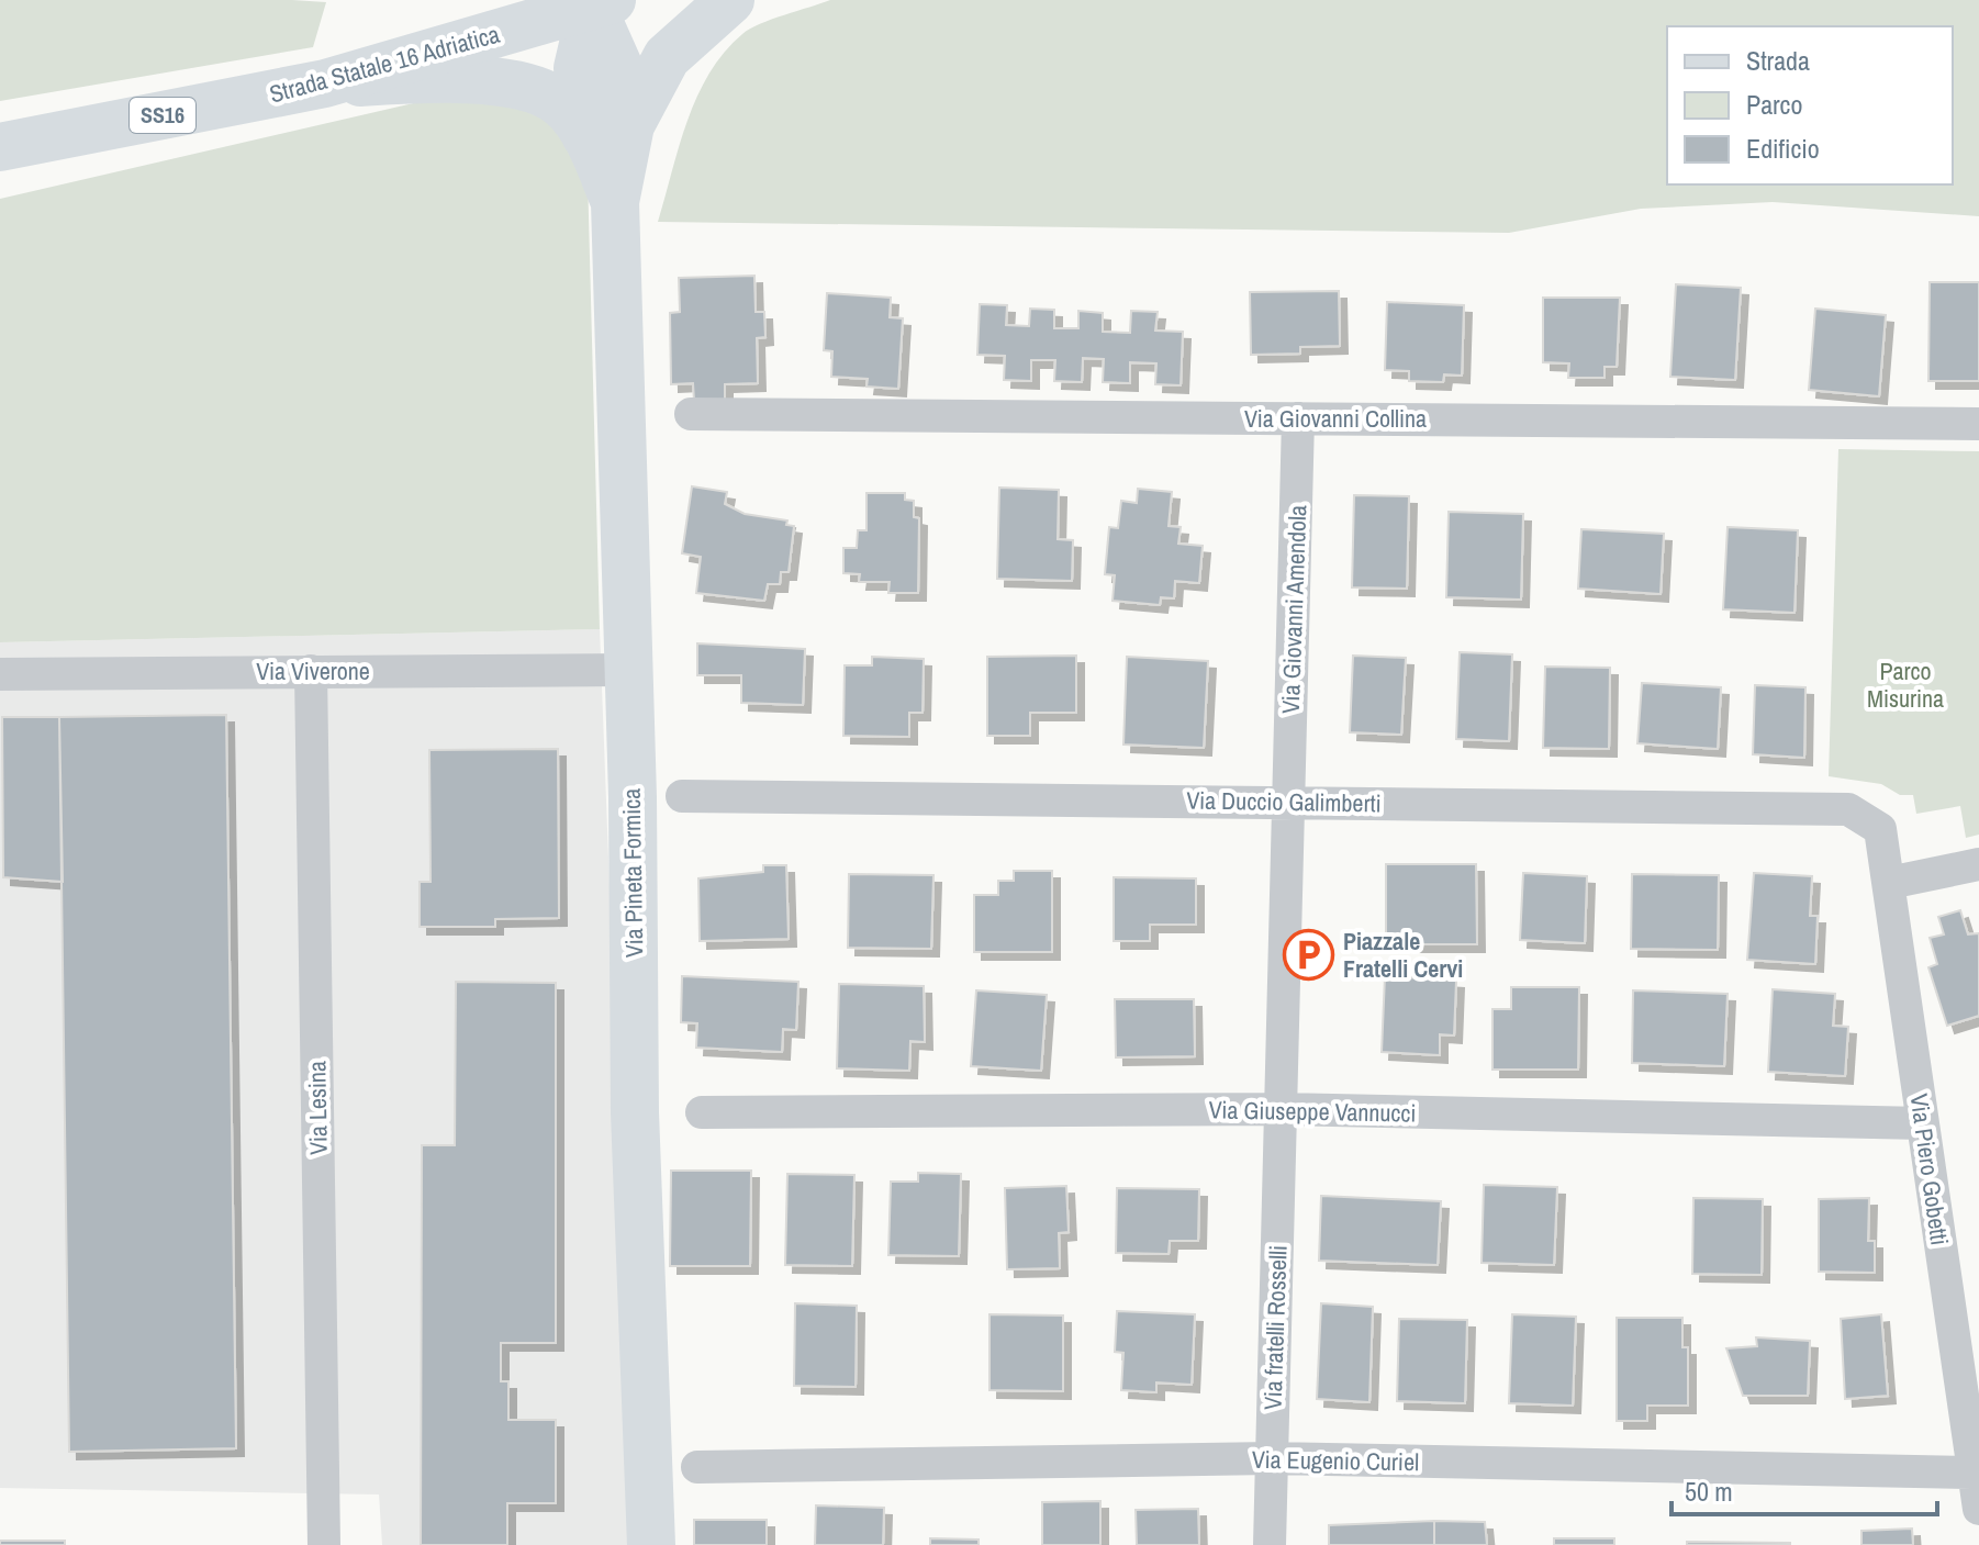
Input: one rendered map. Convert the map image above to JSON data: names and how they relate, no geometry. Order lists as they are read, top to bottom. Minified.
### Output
{"streets":{"street":["Strada Statale 16 Adriatica","SS16","Via Giovanni Collina","Via Giovanni Amendola","Via Viverone","Via Duccio Galimberti","Via Pineta Formica","Via Lesina","Via Giuseppe Vannucci","Via Piero Gobetti","Via fratelli Rosselli","Via Eugenio Curiel"]},"crossings":[["Strada Statale 16 Adriatica","Via Pineta Formica"],["Via Giovanni Collina","Via Giovanni Amendola"],["Via Giovanni Amendola","Via Duccio Galimberti"],["Via Viverone","Via Pineta Formica"],["Via Viverone","Via Lesina"],["Via Duccio Galimberti","Via Piero Gobetti"],["Via Giuseppe Vannucci","Via Piero Gobetti"],["Via Giuseppe Vannucci","Via fratelli Rosselli"],["Via Piero Gobetti","Via Eugenio Curiel"],["Via fratelli Rosselli","Via Eugenio Curiel"]],"parks":["Parco Misurina"],"places":{"parking":["Piazzale Fratelli Cervi"]},"legend":["Strada","Parco","Edificio"],"scale_bar":"50 m"}
